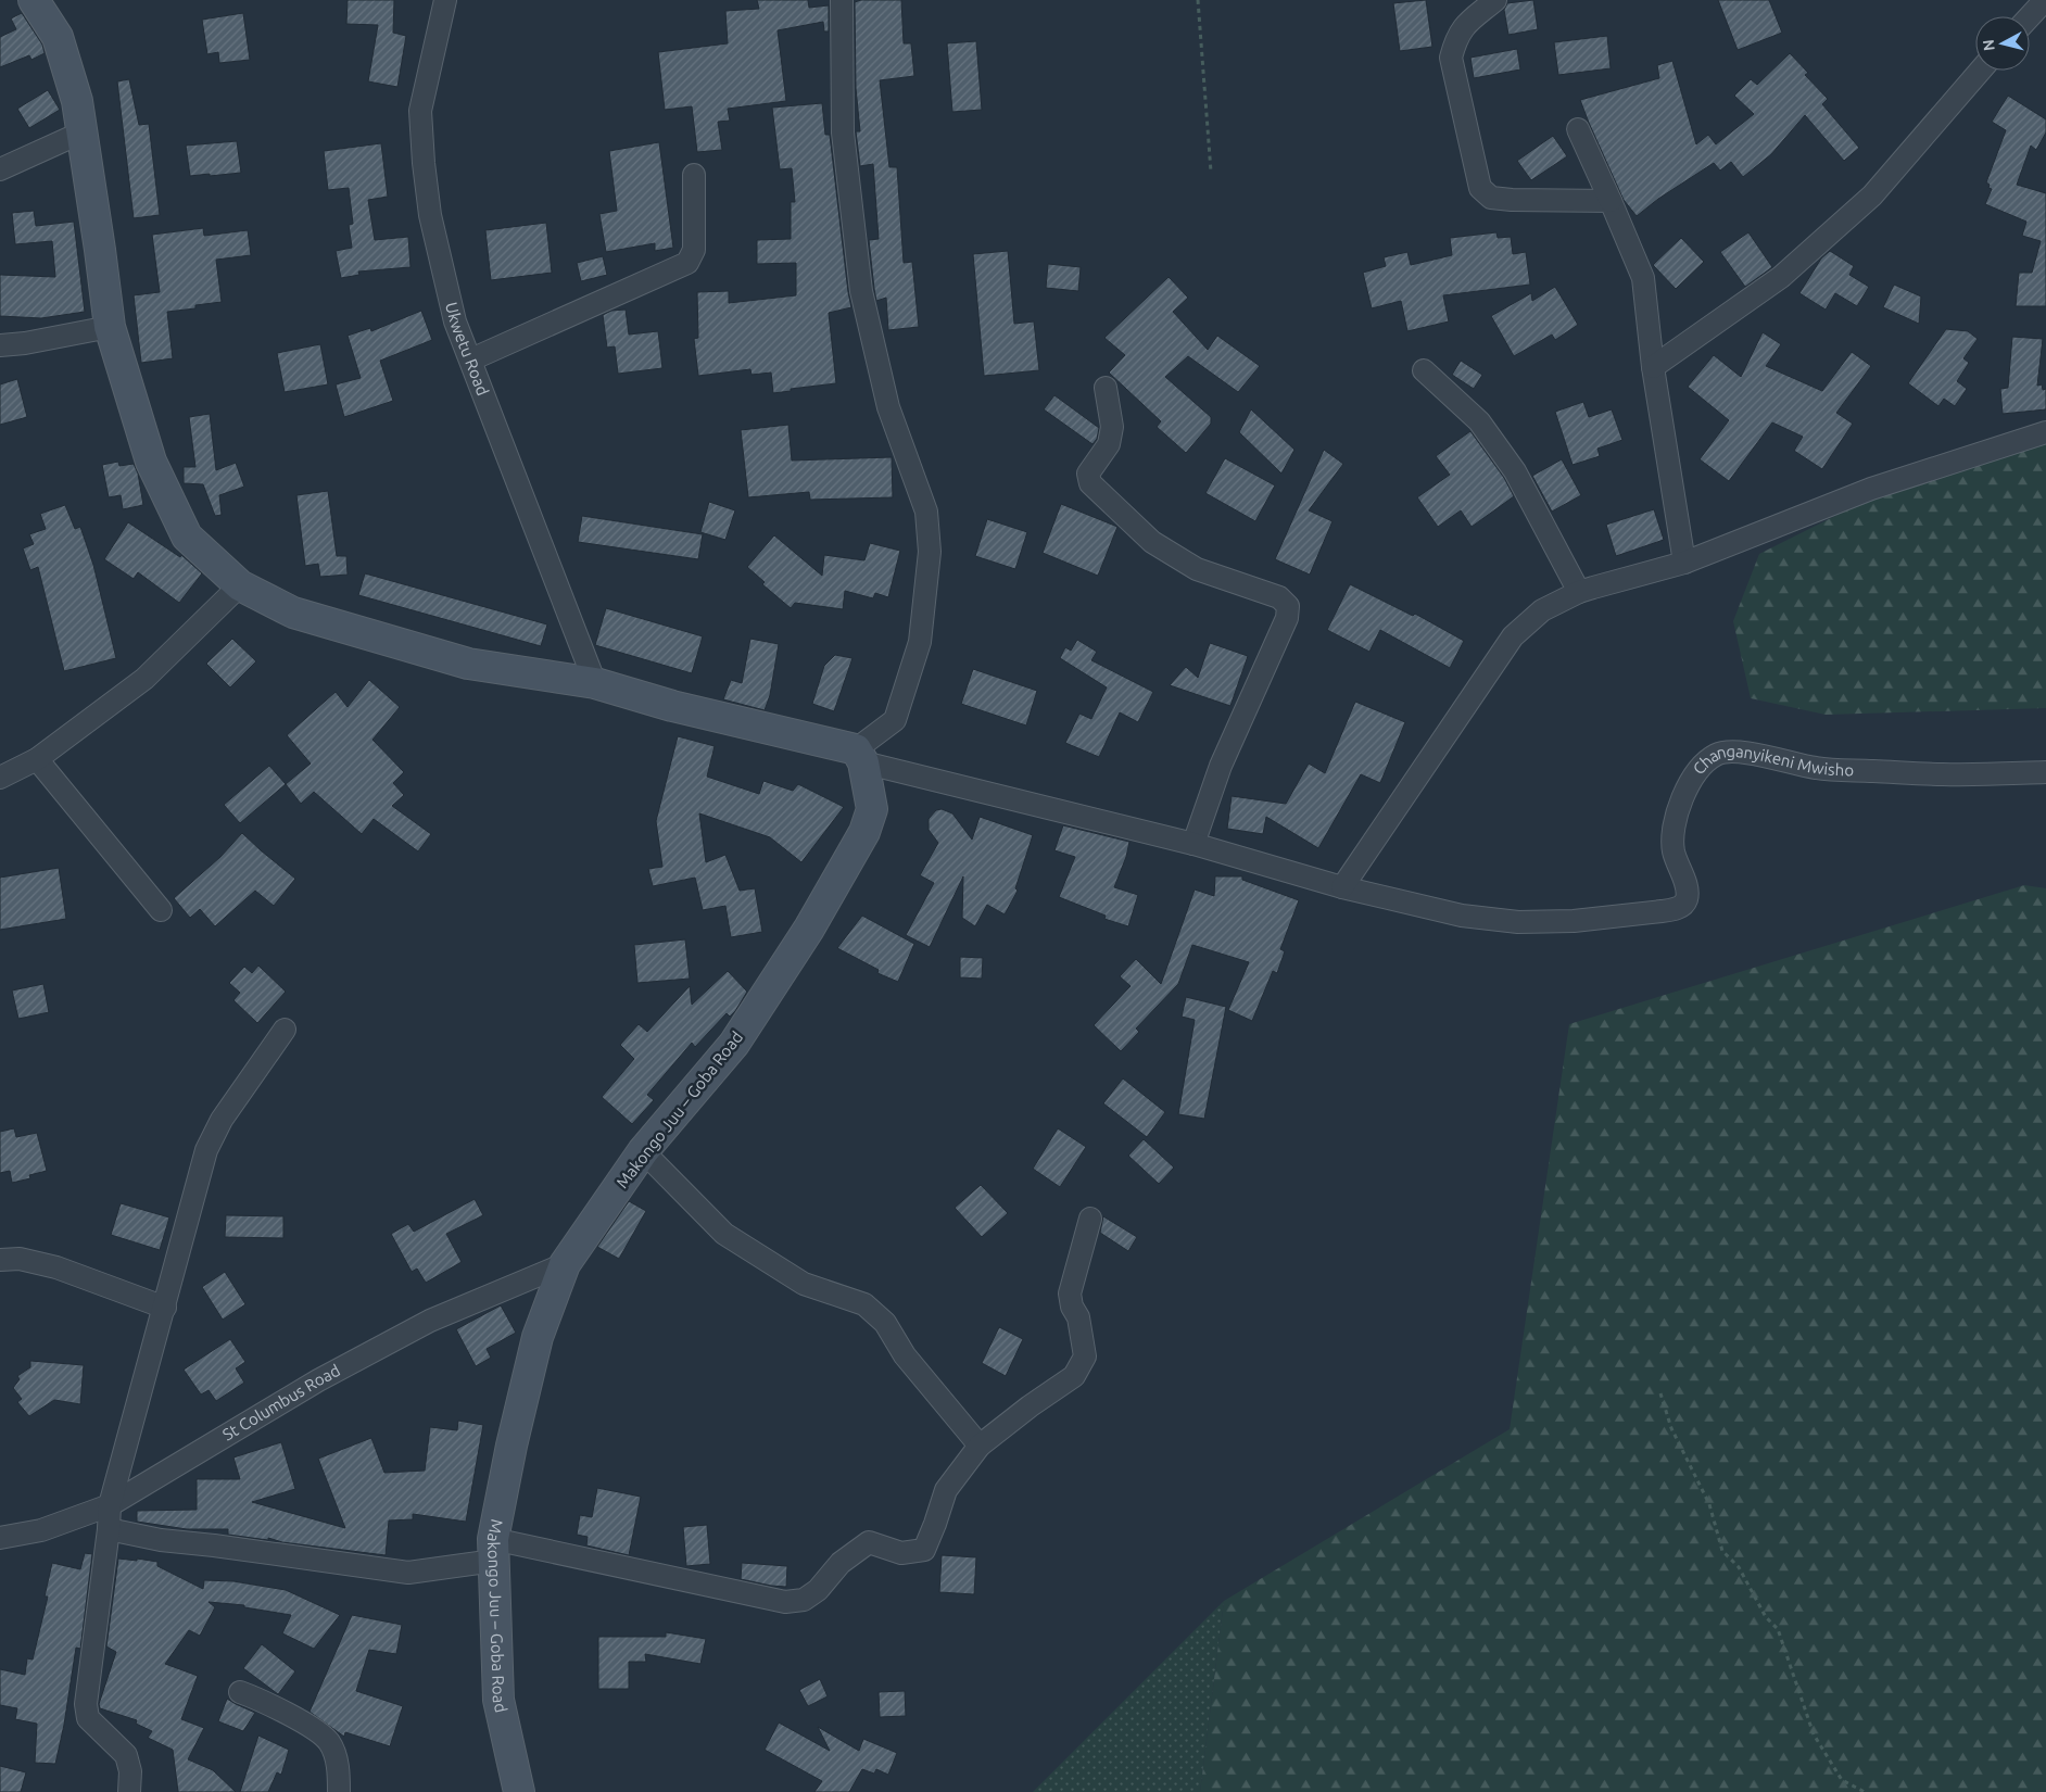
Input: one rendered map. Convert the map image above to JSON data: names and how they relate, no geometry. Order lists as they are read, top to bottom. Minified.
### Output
{"streets":{"street":["Ukwetu Road","Changanyikeni Mwisho","Makongo Juu – Goba Road","St Columbus Road"]},"crossings":[["Makongo Juu – Goba Road","St Columbus Road"]],"north":"left"}
